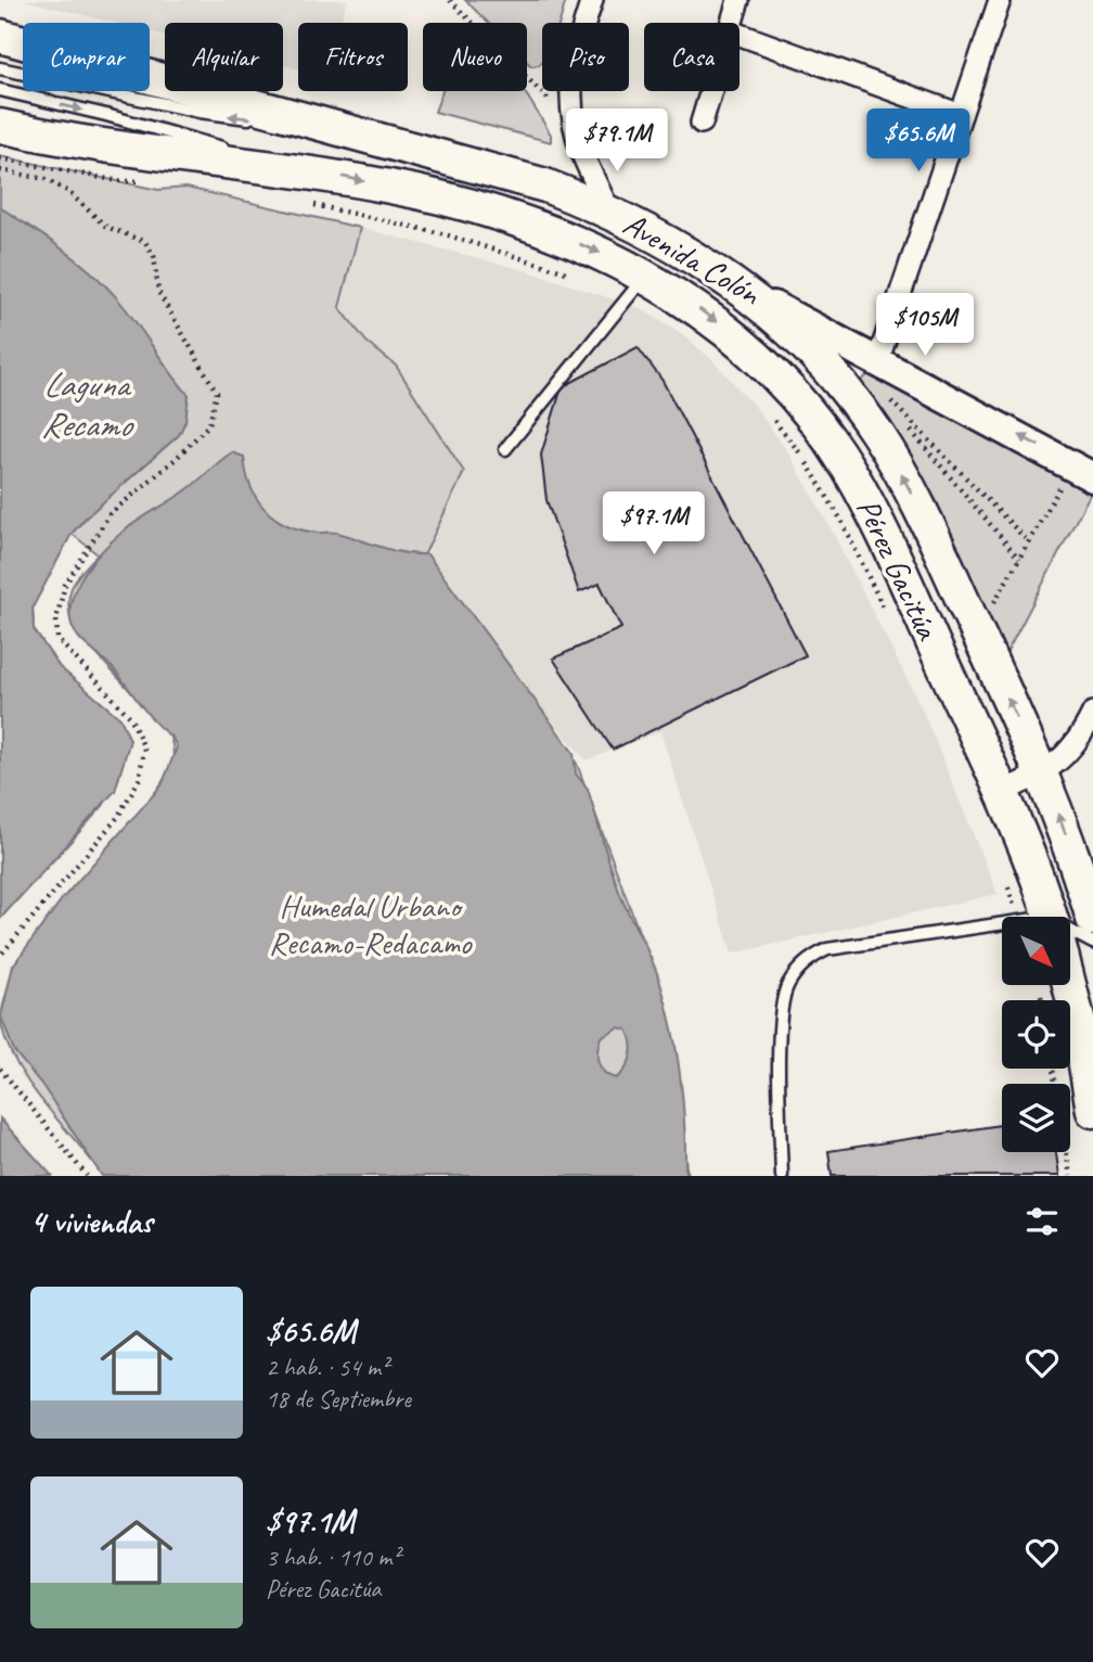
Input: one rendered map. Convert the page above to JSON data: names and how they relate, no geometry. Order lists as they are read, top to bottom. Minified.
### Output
{"streets":{"main road":["Avenida Colón","Pérez Gacitúa"]},"crossings":[["Avenida Colón","Pérez Gacitúa"]],"water":["Laguna Recamo"],"parks":["Humedal Urbano Recamo-Redacamo"],"north":"bottom right","page":{"chip":["Comprar","Alquilar","Filtros","Nuevo","Piso","Casa"],"price":["$79.1M","$65.6M","$105M","$97.1M"],"heading":"4 viviendas","list":[{"name":"$65.6M","note":"2 hab. · 54 m² · 18 de Septiembre"},{"name":"$97.1M","note":"3 hab. · 110 m² · Pérez Gacitúa"}]}}
